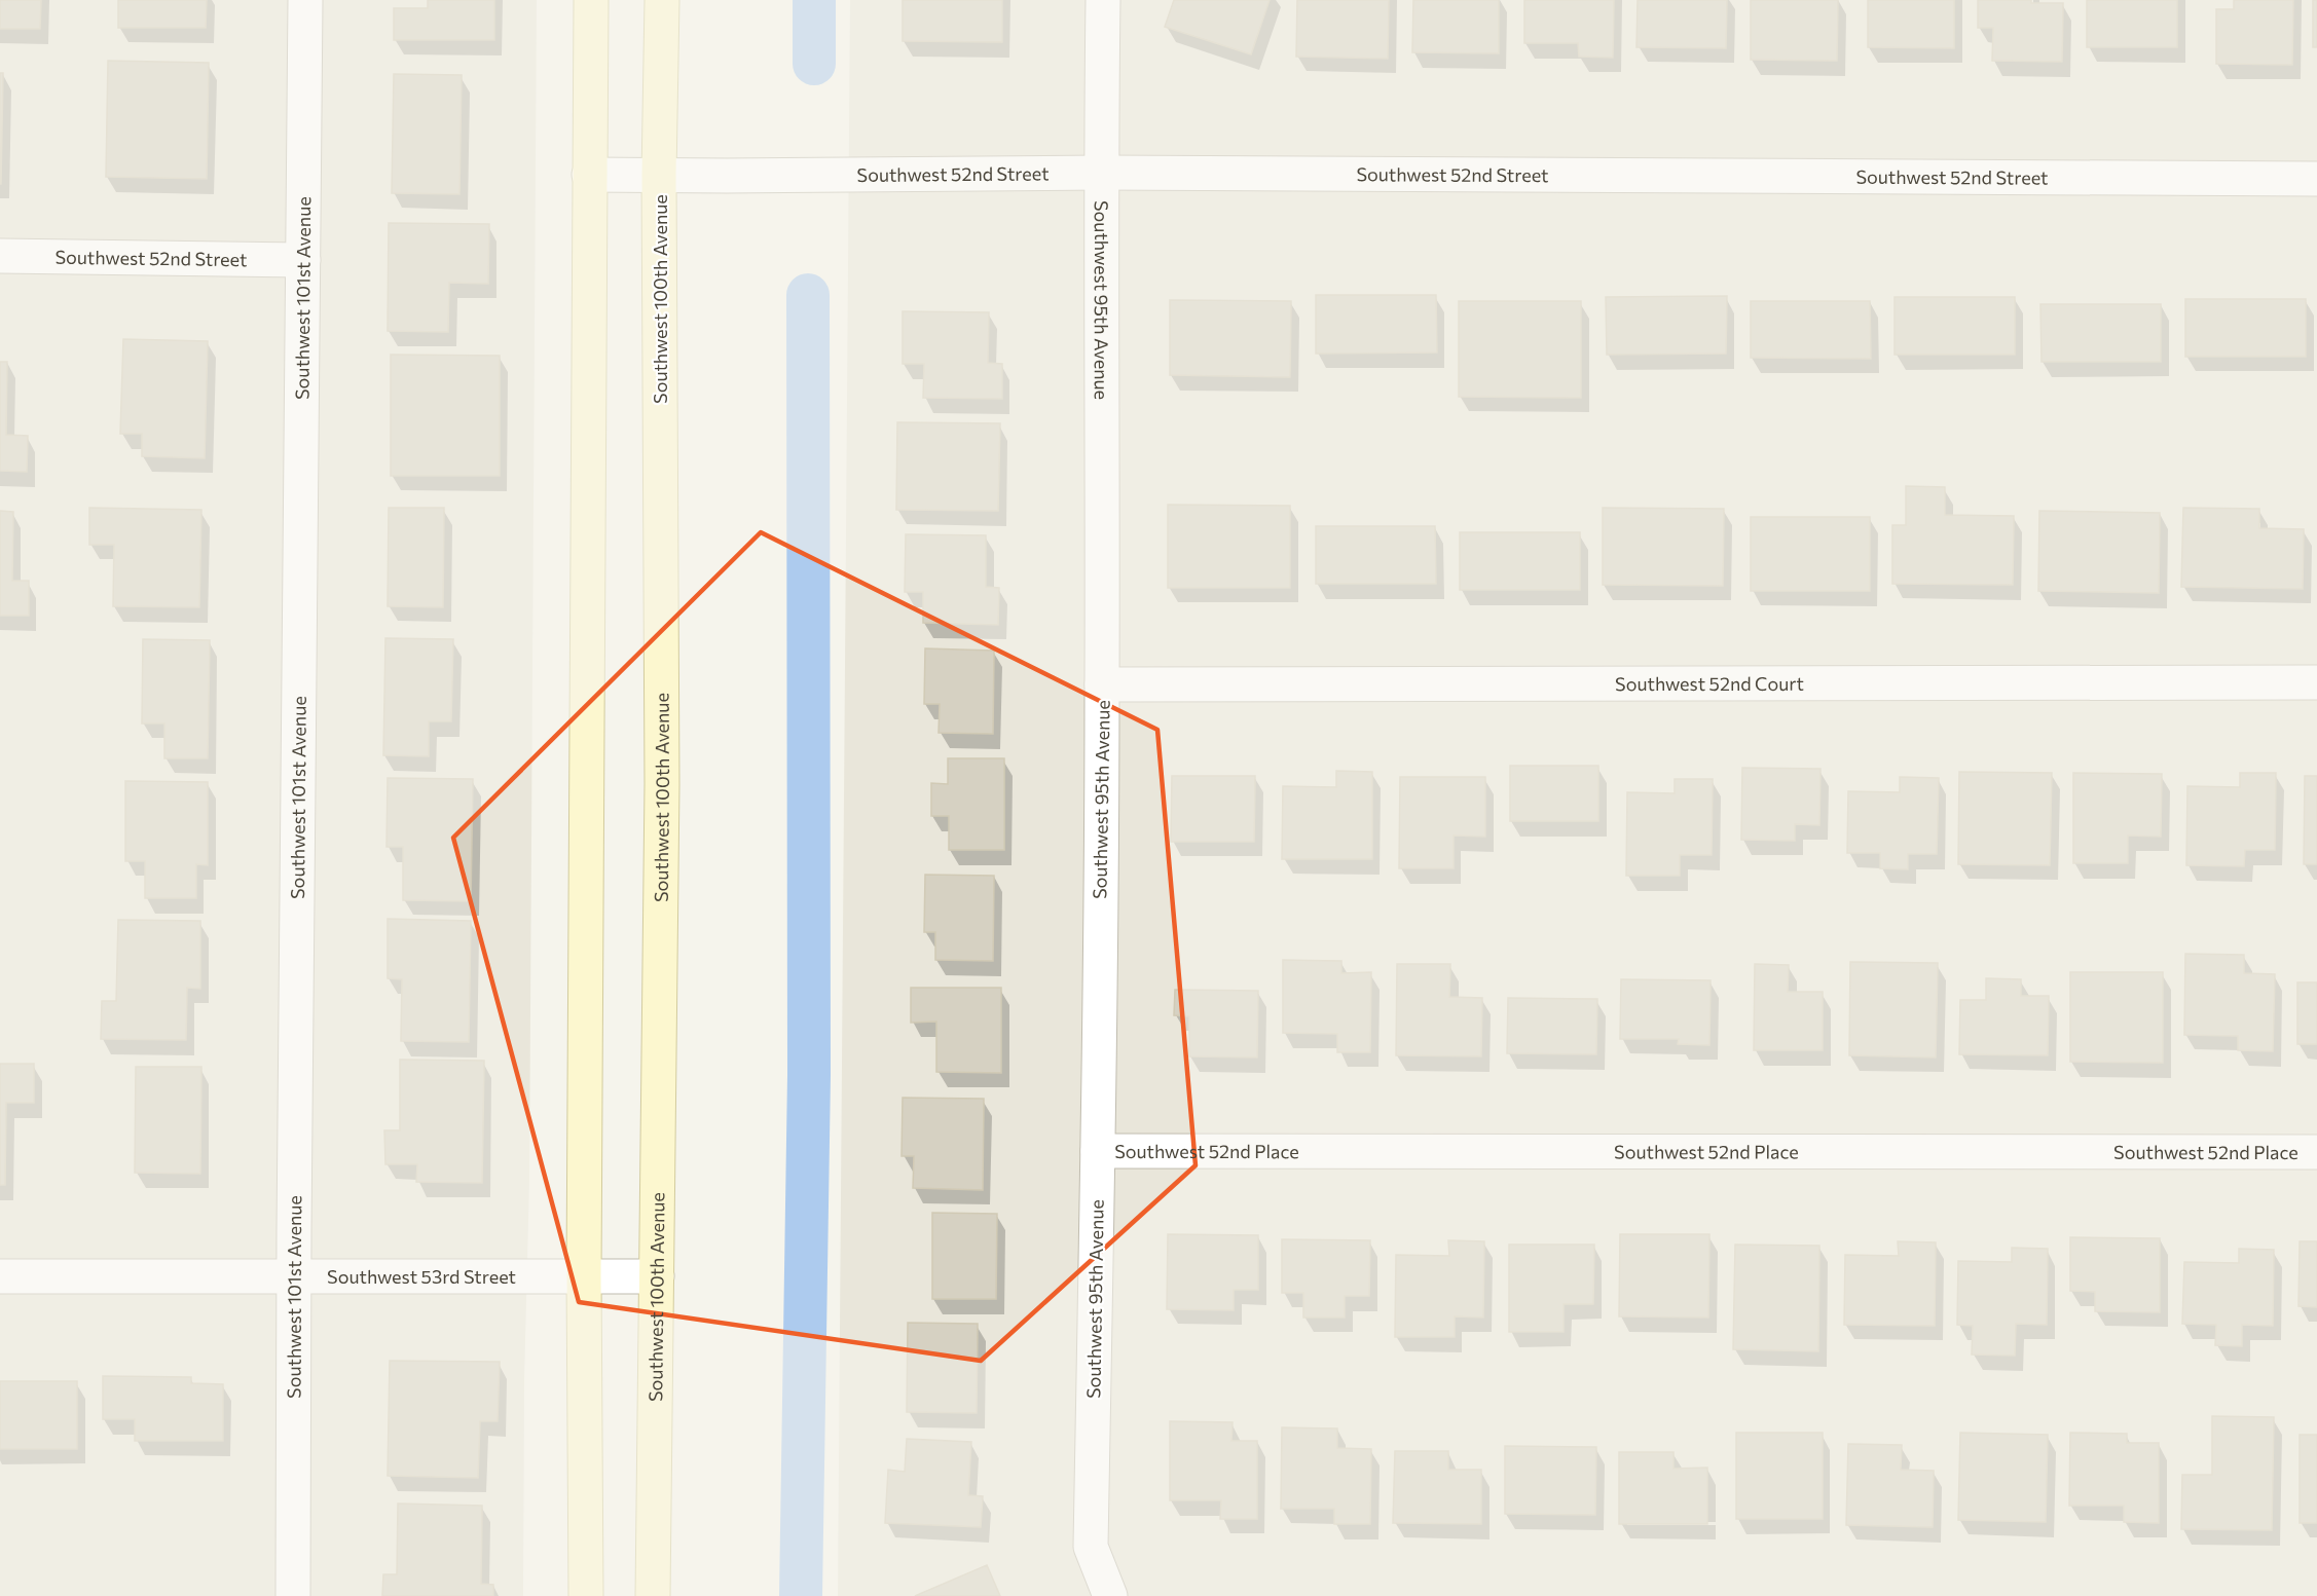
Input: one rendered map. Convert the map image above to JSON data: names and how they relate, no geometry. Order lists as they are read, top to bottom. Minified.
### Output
{"streets":{"main road":["Southwest 100th Avenue"],"street":["Southwest 52nd Street","Southwest 101st Avenue","Southwest 95th Avenue","Southwest 52nd Court","Southwest 52nd Place","Southwest 53rd Street"]},"crossings":[["Southwest 52nd Street","Southwest 101st Avenue"],["Southwest 52nd Street","Southwest 100th Avenue"],["Southwest 52nd Street","Southwest 95th Avenue"],["Southwest 101st Avenue","Southwest 53rd Street"],["Southwest 100th Avenue","Southwest 53rd Street"],["Southwest 95th Avenue","Southwest 52nd Court"],["Southwest 95th Avenue","Southwest 52nd Place"]]}
